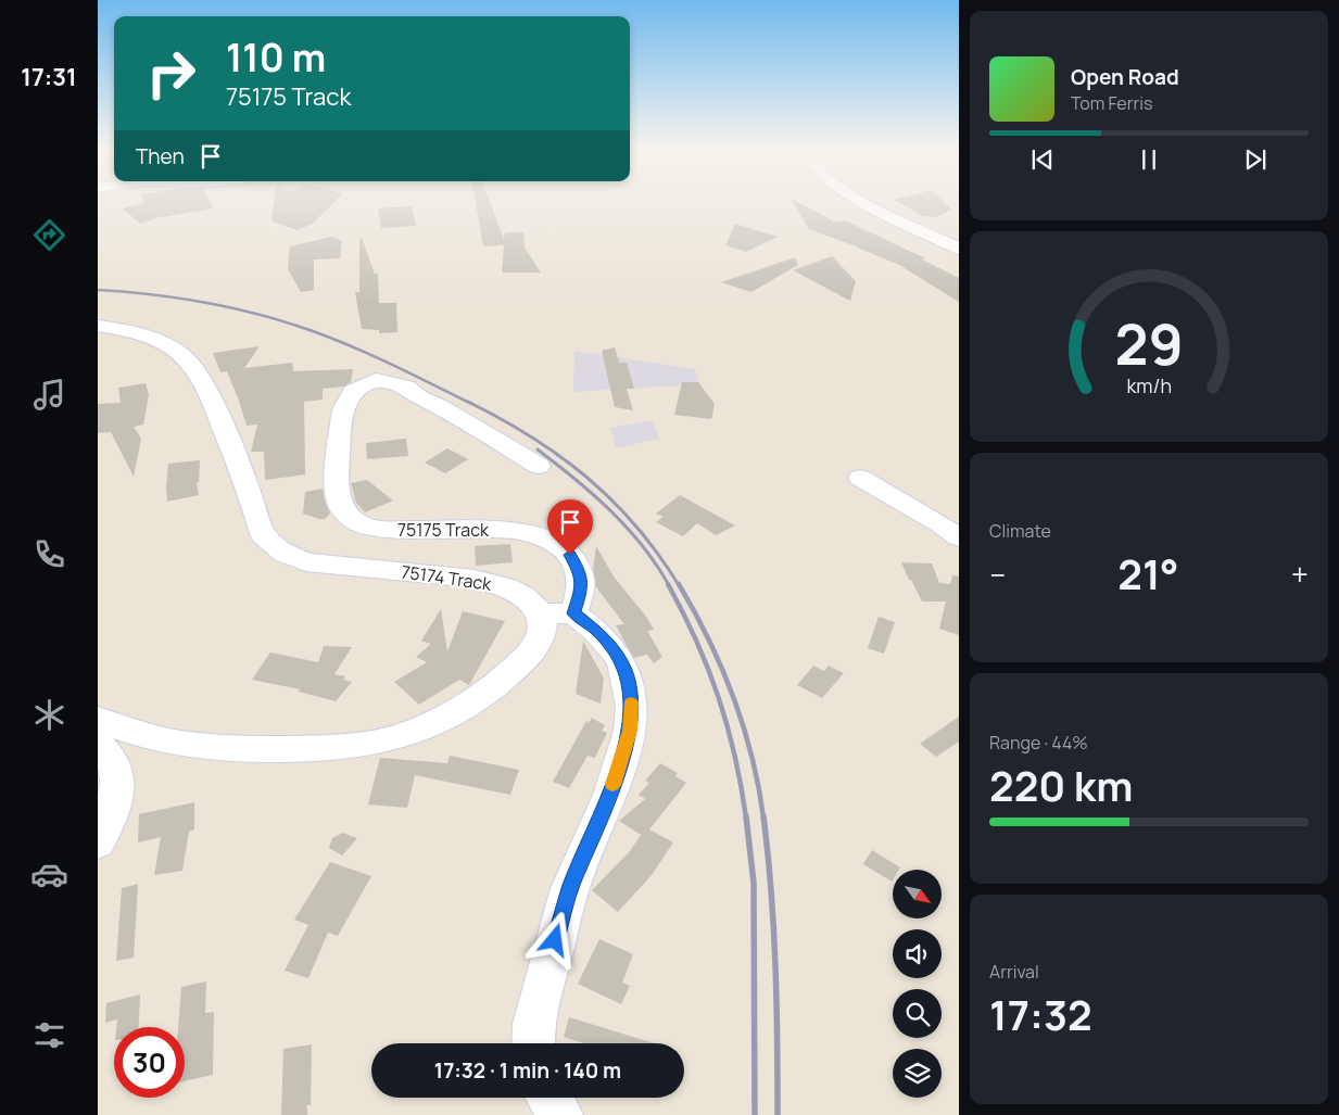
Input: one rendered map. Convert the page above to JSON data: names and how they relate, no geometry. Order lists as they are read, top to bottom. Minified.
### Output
{"streets":{"street":["75175 Track","75174 Track"]},"crossings":[["75175 Track","75174 Track"]],"north":"bottom right","page":{"tabs":"17:31","turn":["110 m","75175 Track"],"song":["Open Road","Tom Ferris"],"then":"Then","tile":["Climate",["Range · 44%","220 km"],["Arrival","17:32"]],"heat":["−","21°","+"],"limit":"30","trip":"17:32 · 1 min · 140 m","gauge":["29","km/h"]}}
